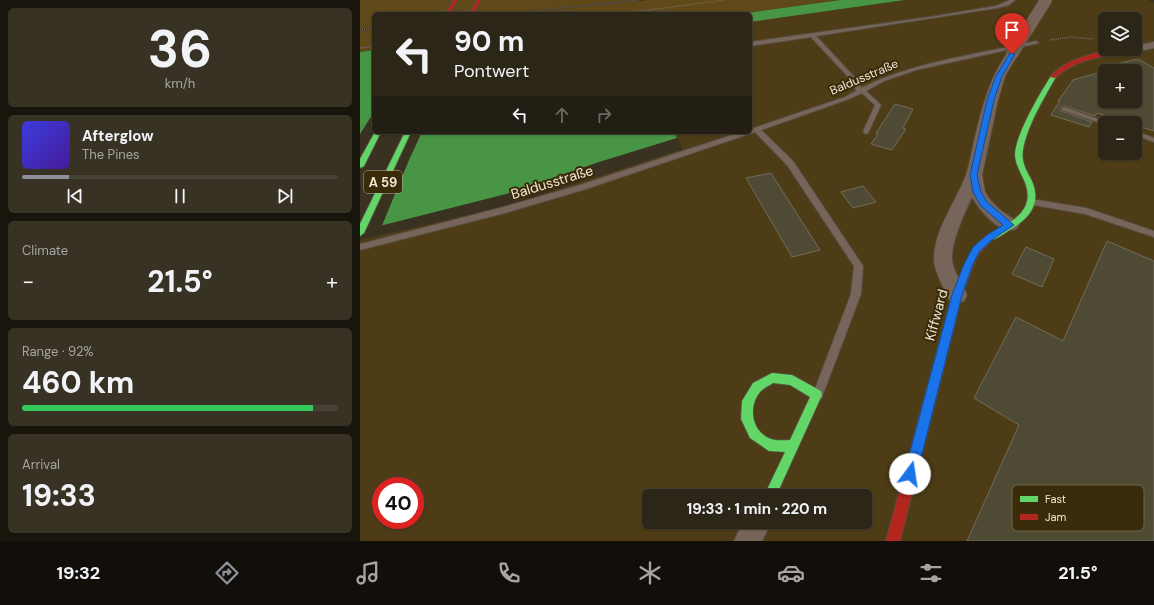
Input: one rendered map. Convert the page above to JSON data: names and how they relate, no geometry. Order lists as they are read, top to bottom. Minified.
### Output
{"streets":{"main road":["A 59","Kiffward"],"lane":["Baldusstraße"]},"legend":["Fast","Jam"],"page":{"tile":[["36","km/h"],"Climate",["Range · 92%","460 km"],["Arrival","19:33"]],"map_buttons":["+","−"],"turn":["90 m","Pontwert"],"song":["Afterglow","The Pines"],"heat":["−","21.5°","+"],"limit":"40","trip":"19:33 · 1 min · 220 m","tabs":["19:32","21.5°"]}}
